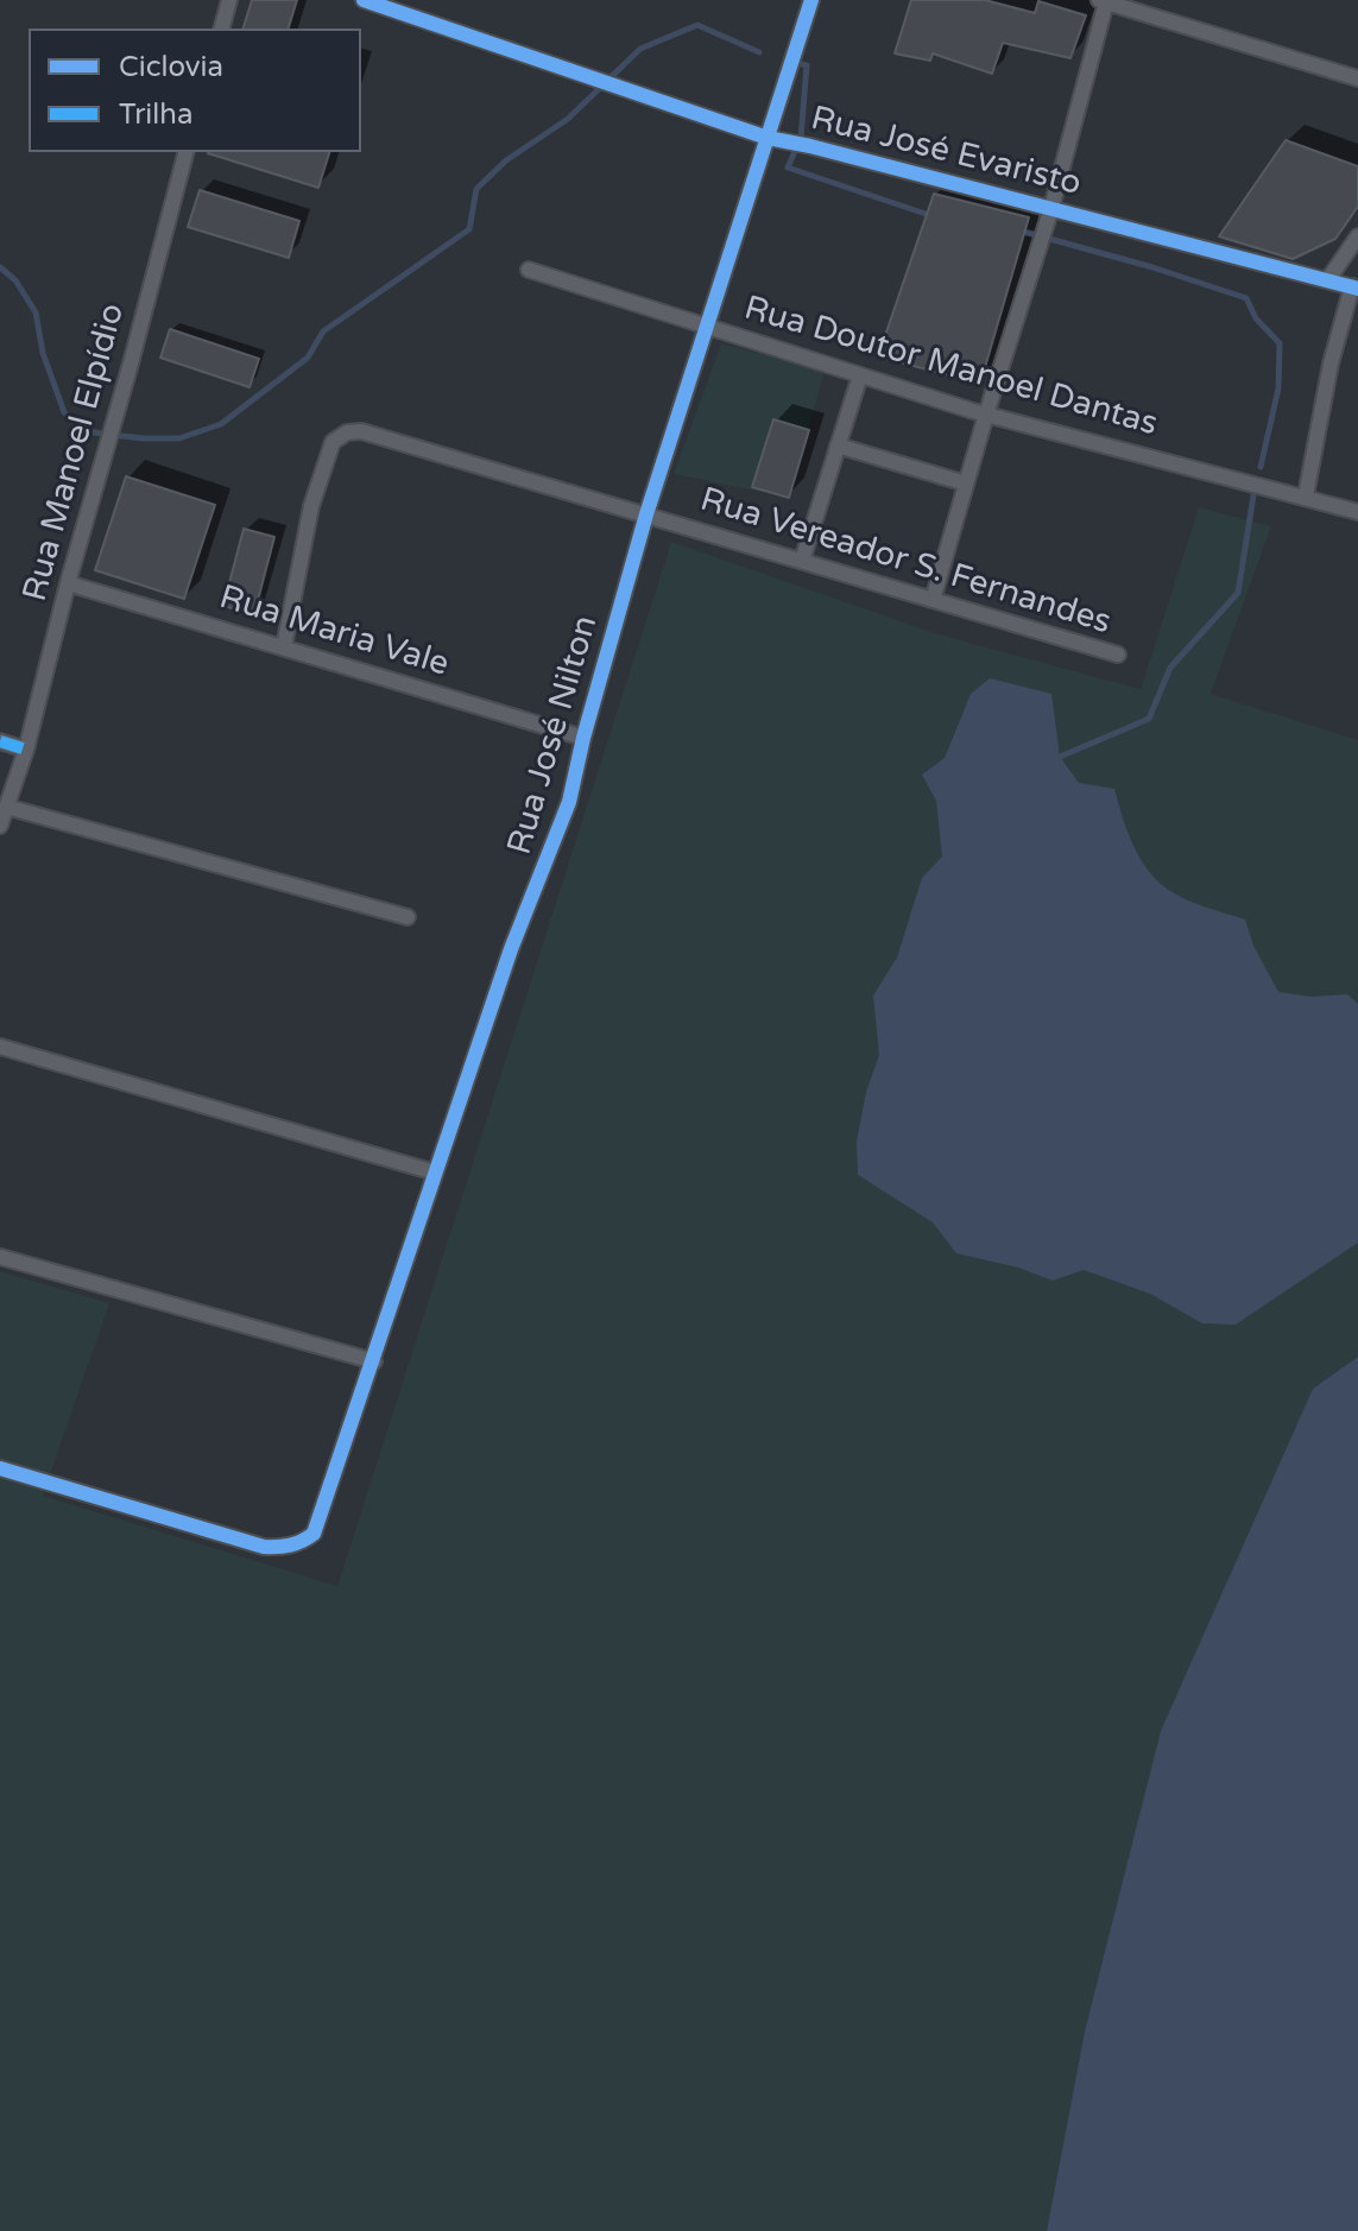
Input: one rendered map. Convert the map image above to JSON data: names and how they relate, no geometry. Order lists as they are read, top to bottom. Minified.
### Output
{"streets":{"street":["Rua José Evaristo","Rua Doutor Manoel Dantas","Rua Manoel Elpídio","Rua Vereador S. Fernandes","Rua Maria Vale","Rua José Nilton"]},"crossings":[["Rua José Evaristo","Rua José Nilton"],["Rua Doutor Manoel Dantas","Rua José Nilton"],["Rua Manoel Elpídio","Rua Maria Vale"],["Rua Vereador S. Fernandes","Rua Maria Vale"],["Rua Vereador S. Fernandes","Rua José Nilton"],["Rua Maria Vale","Rua José Nilton"]],"legend":["Ciclovia","Trilha"]}
